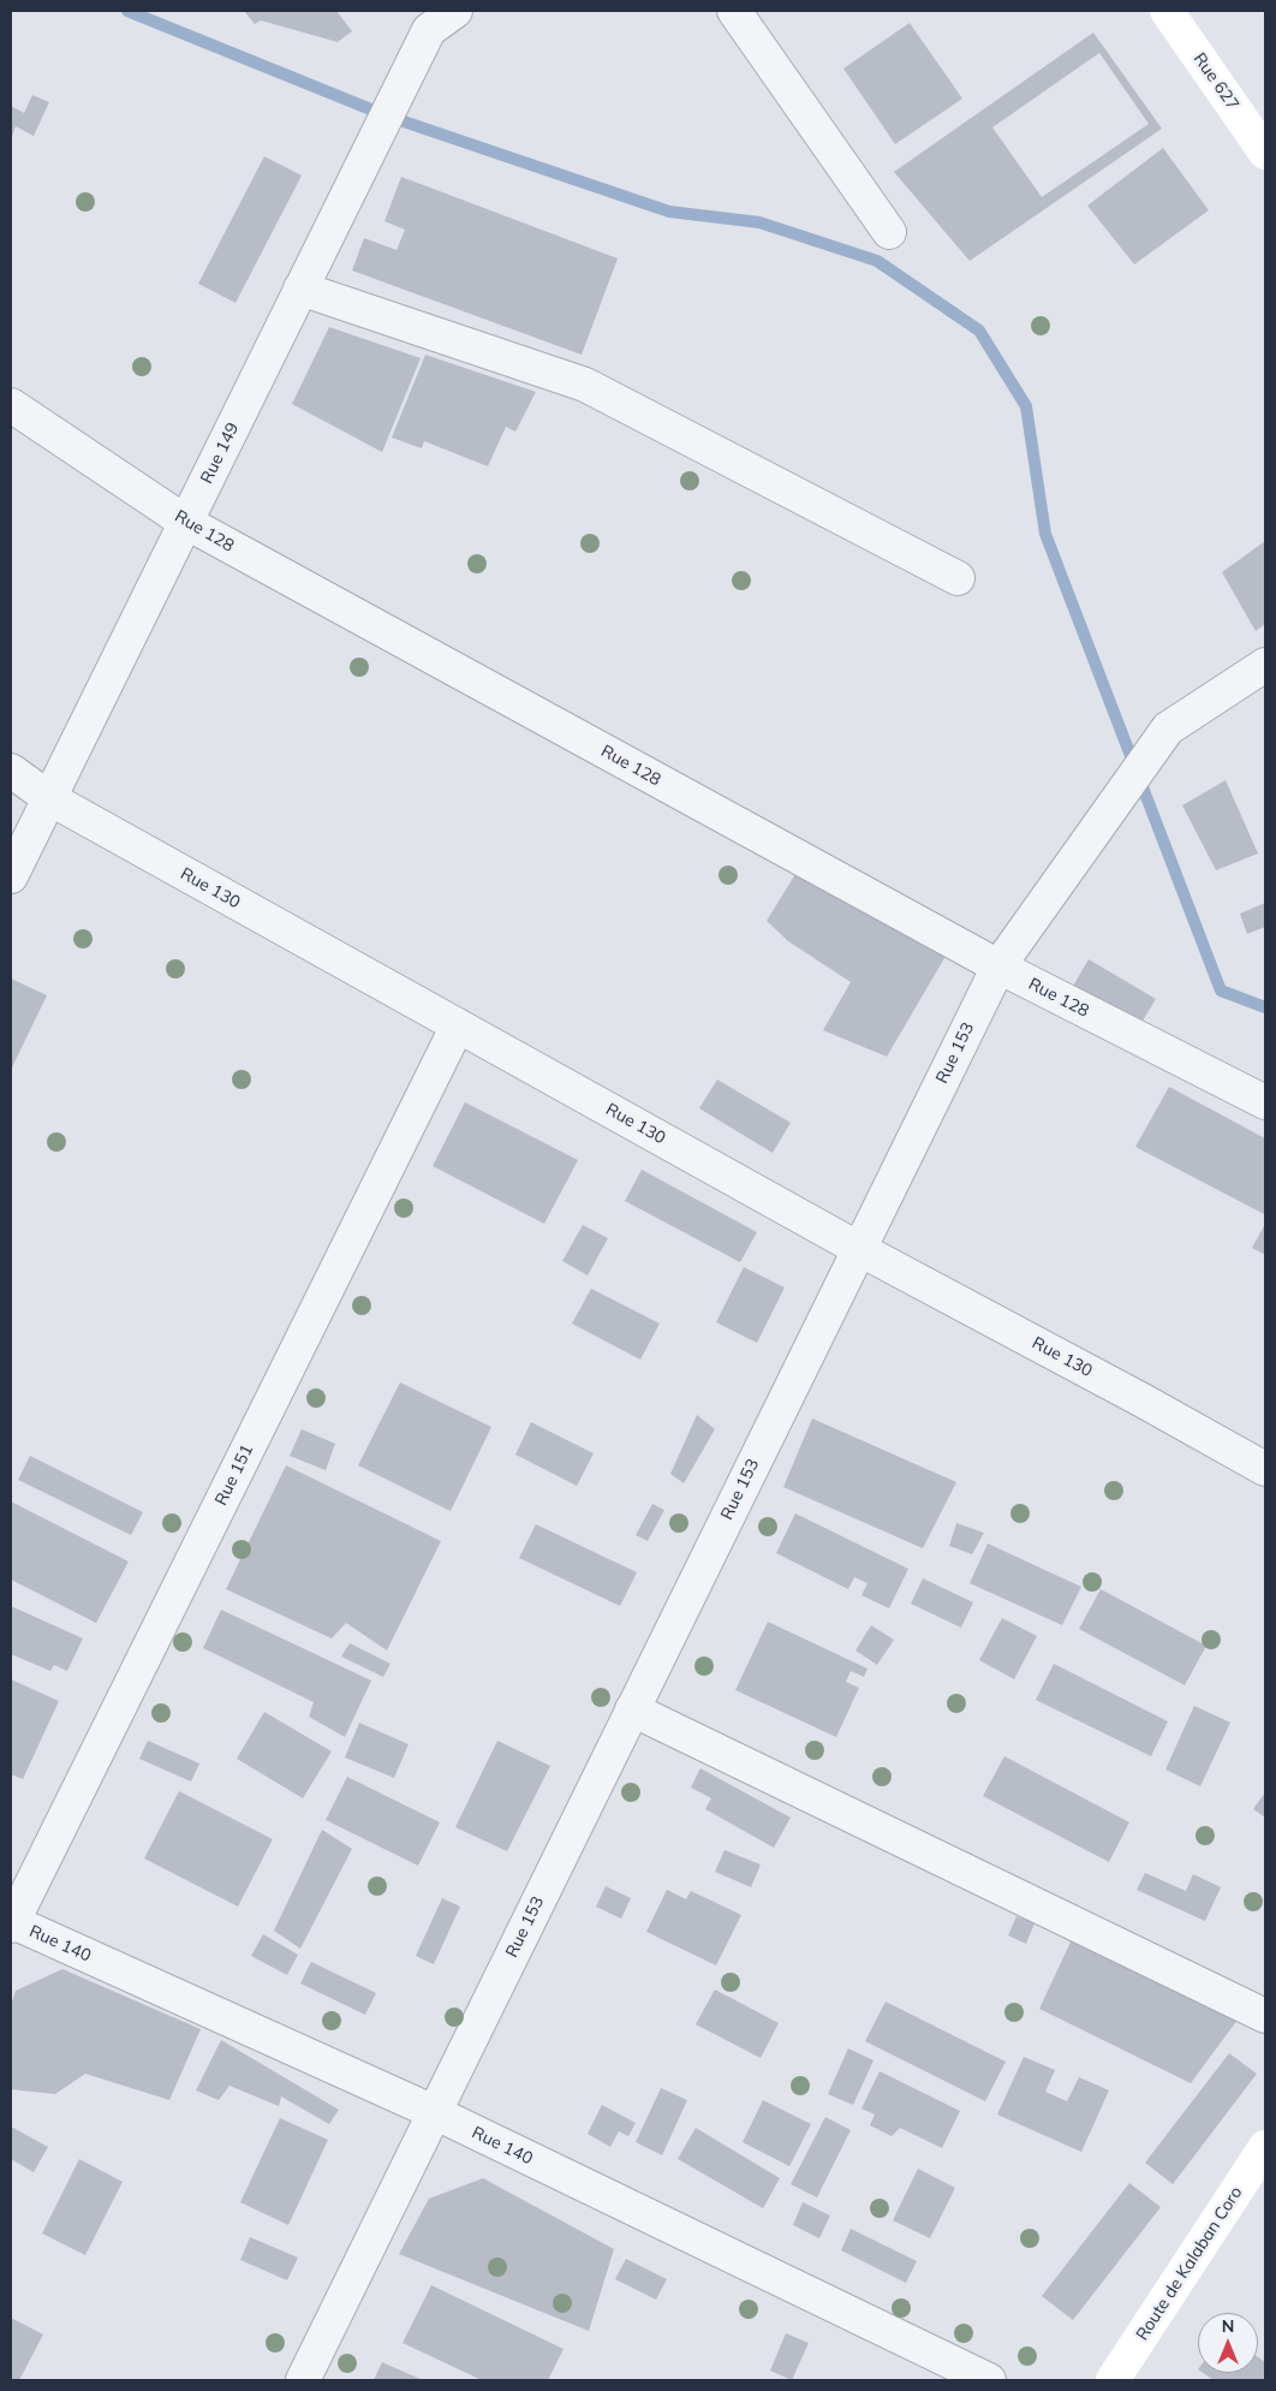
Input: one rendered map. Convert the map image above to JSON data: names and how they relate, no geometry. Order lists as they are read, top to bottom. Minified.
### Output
{"streets":{"main road":["Rue 627","Route de Kalaban Coro"],"street":["Rue 149","Rue 128","Rue 130","Rue 153","Rue 151","Rue 140"]},"crossings":[["Rue 149","Rue 128"],["Rue 149","Rue 130"],["Rue 128","Rue 153"],["Rue 130","Rue 153"],["Rue 130","Rue 151"],["Rue 153","Rue 140"],["Rue 151","Rue 140"]],"north":"top"}
